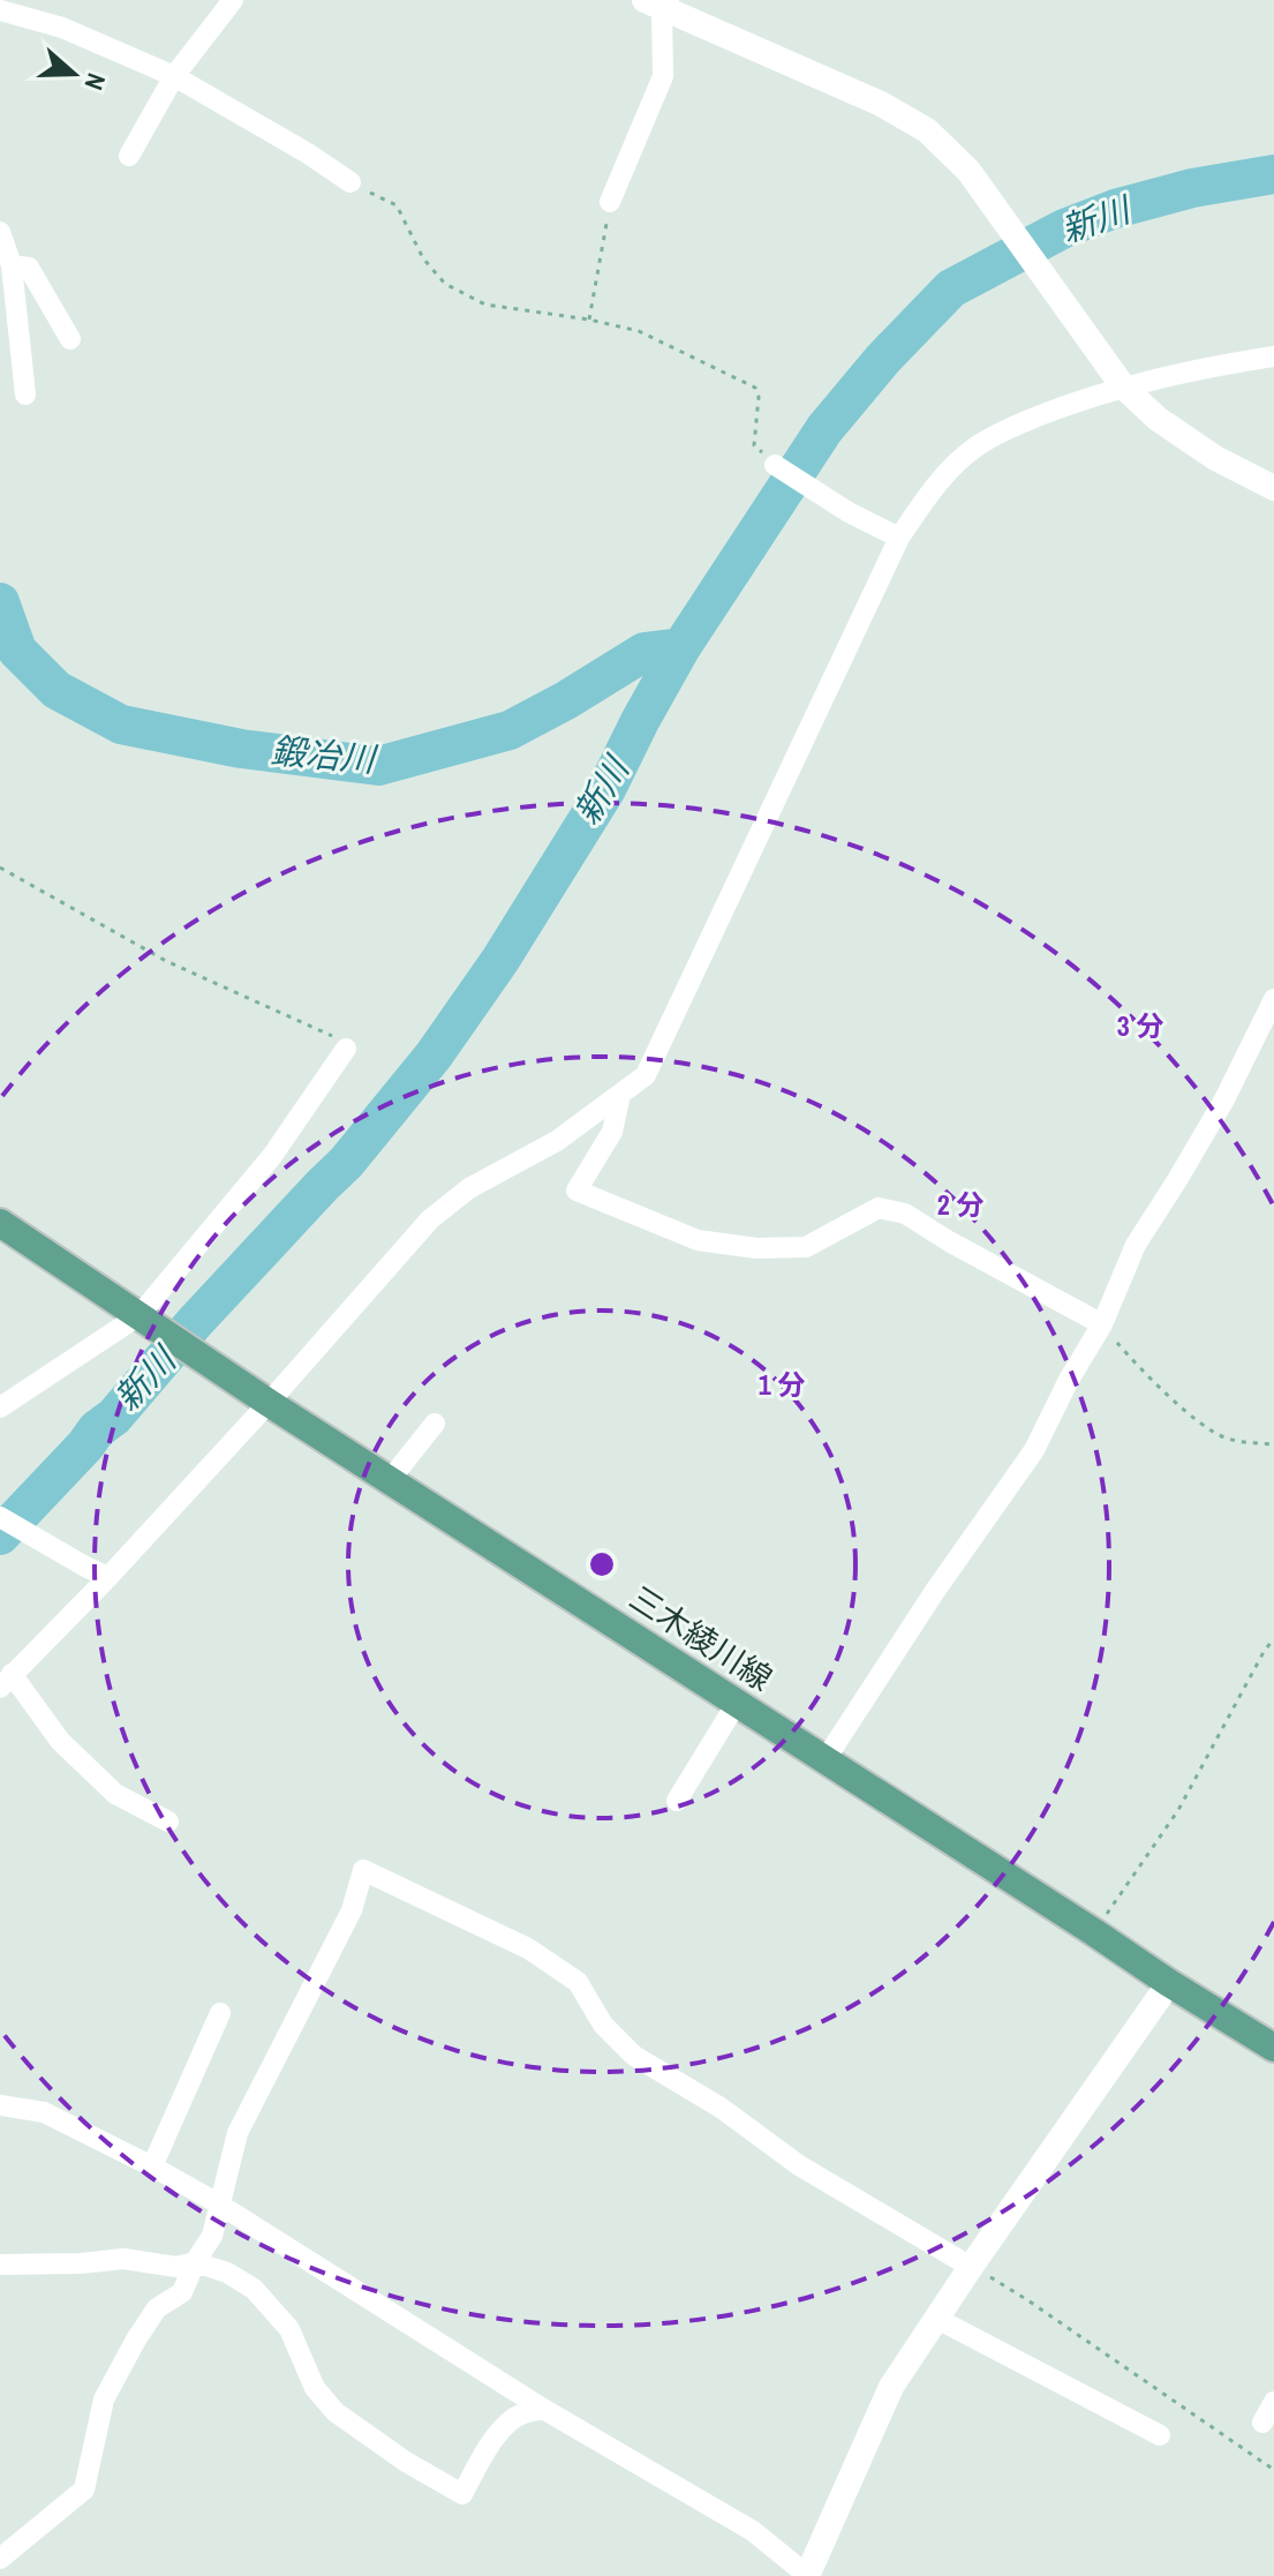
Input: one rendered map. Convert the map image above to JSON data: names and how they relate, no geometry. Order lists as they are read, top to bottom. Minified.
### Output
{"streets":{"main road":["三木綾川線"]},"water":["新川","鍛冶川"],"north":"right","rings":["3 分","2 分","1 分"]}
